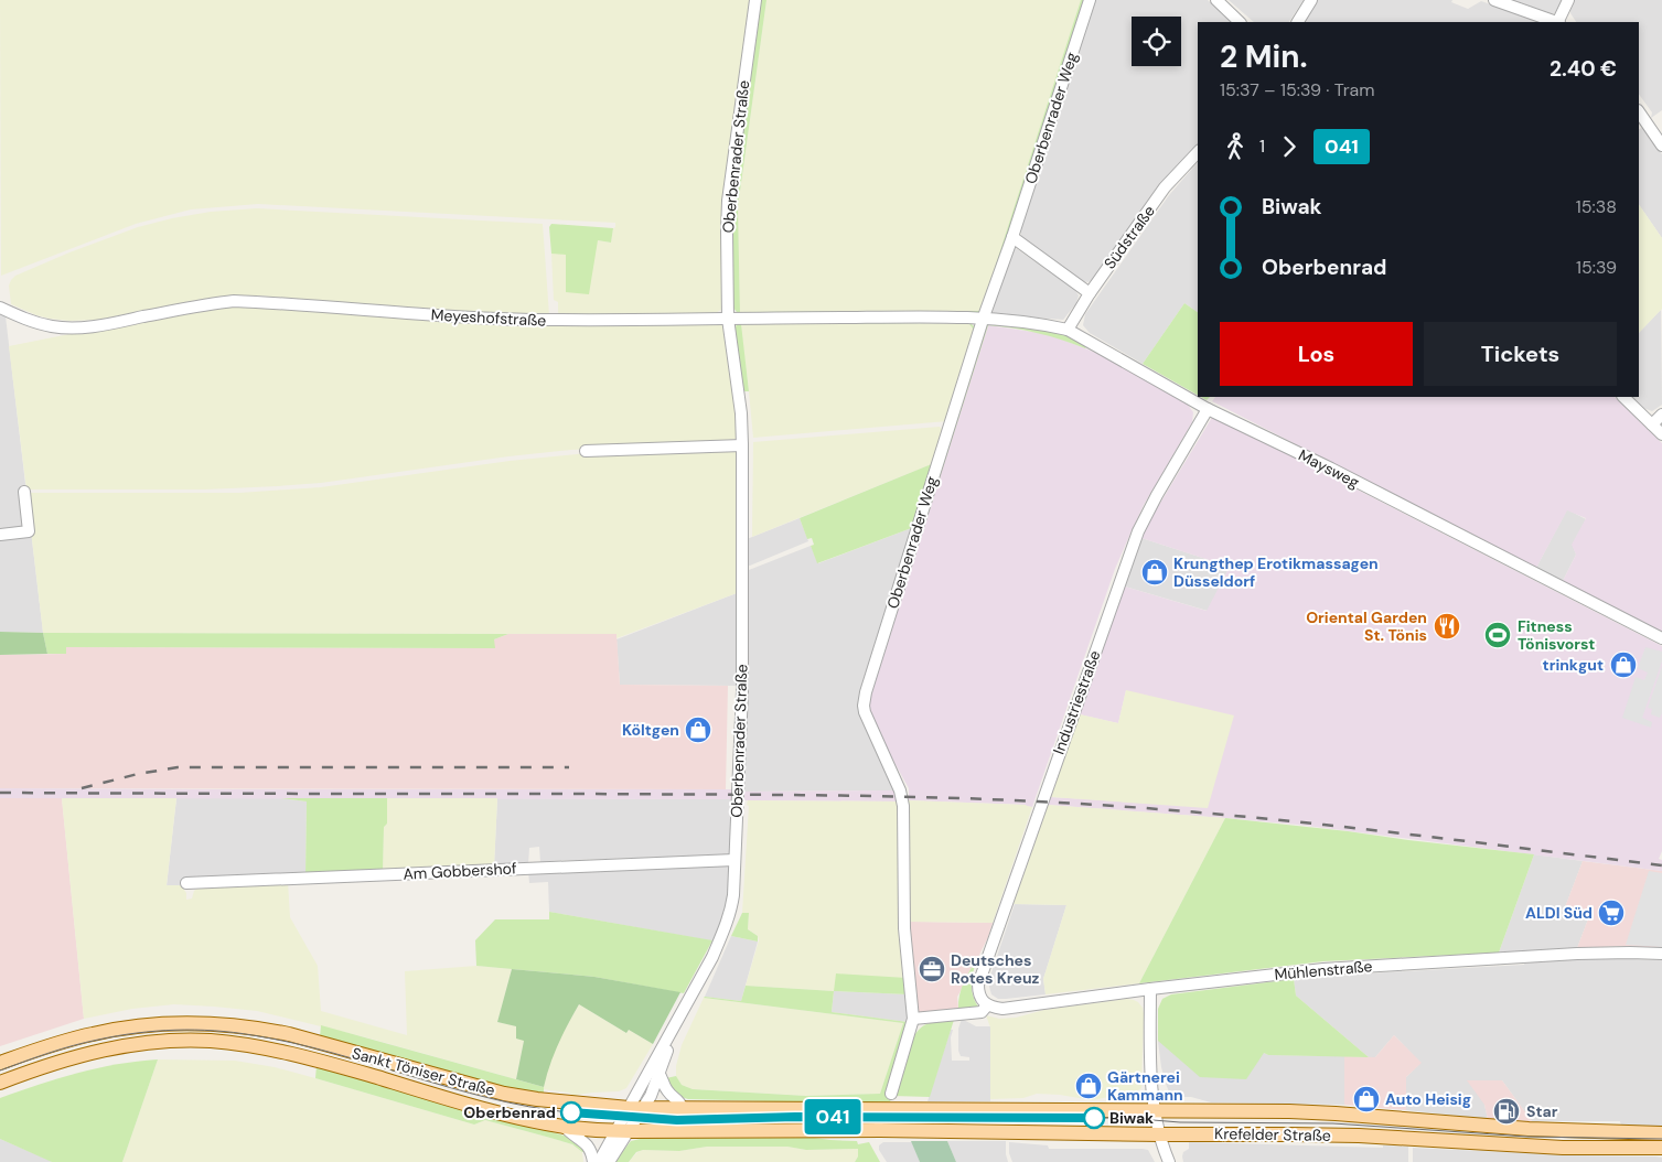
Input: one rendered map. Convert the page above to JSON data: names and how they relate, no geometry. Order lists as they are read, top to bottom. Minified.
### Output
{"streets":{"main road":["Sankt Töniser Straße","Krefelder Straße"],"street":["Oberbenrader Weg","Oberbenrader Straße","Südstraße","Meyeshofstraße","Maysweg","Industriestraße","Am Gobbershof","Mühlenstraße"]},"crossings":[["Oberbenrader Weg","Meyeshofstraße"],["Oberbenrader Weg","Maysweg"],["Oberbenrader Straße","Meyeshofstraße"],["Oberbenrader Straße","Am Gobbershof"],["Oberbenrader Straße","Sankt Töniser Straße"],["Südstraße","Maysweg"],["Meyeshofstraße","Maysweg"],["Maysweg","Industriestraße"],["Industriestraße","Mühlenstraße"],["Sankt Töniser Straße","Krefelder Straße"]],"places":{"shop":["Krungthep Erotikmassagen Düsseldorf","trinkgut","Költgen","Gärtnerei Kammann","Auto Heisig"],"restaurant":["Oriental Garden St. Tönis"],"sports":["Fitness Tönisvorst"],"supermarket":["ALDI Süd"],"office":["Deutsches Rotes Kreuz"],"fuel station":["Star"],"other":["Oberbenrad","Biwak"]},"lines":["tram line 041"],"page":{"on_map":"041","heading":["2 Min.","15:37 – 15:39 · Tram","2.40 €"],"legs":["1","041"],"list":[{"name":"Biwak","value":"15:38"},{"name":"Oberbenrad","value":"15:39"}],"buttons":["Los","Tickets"]}}
